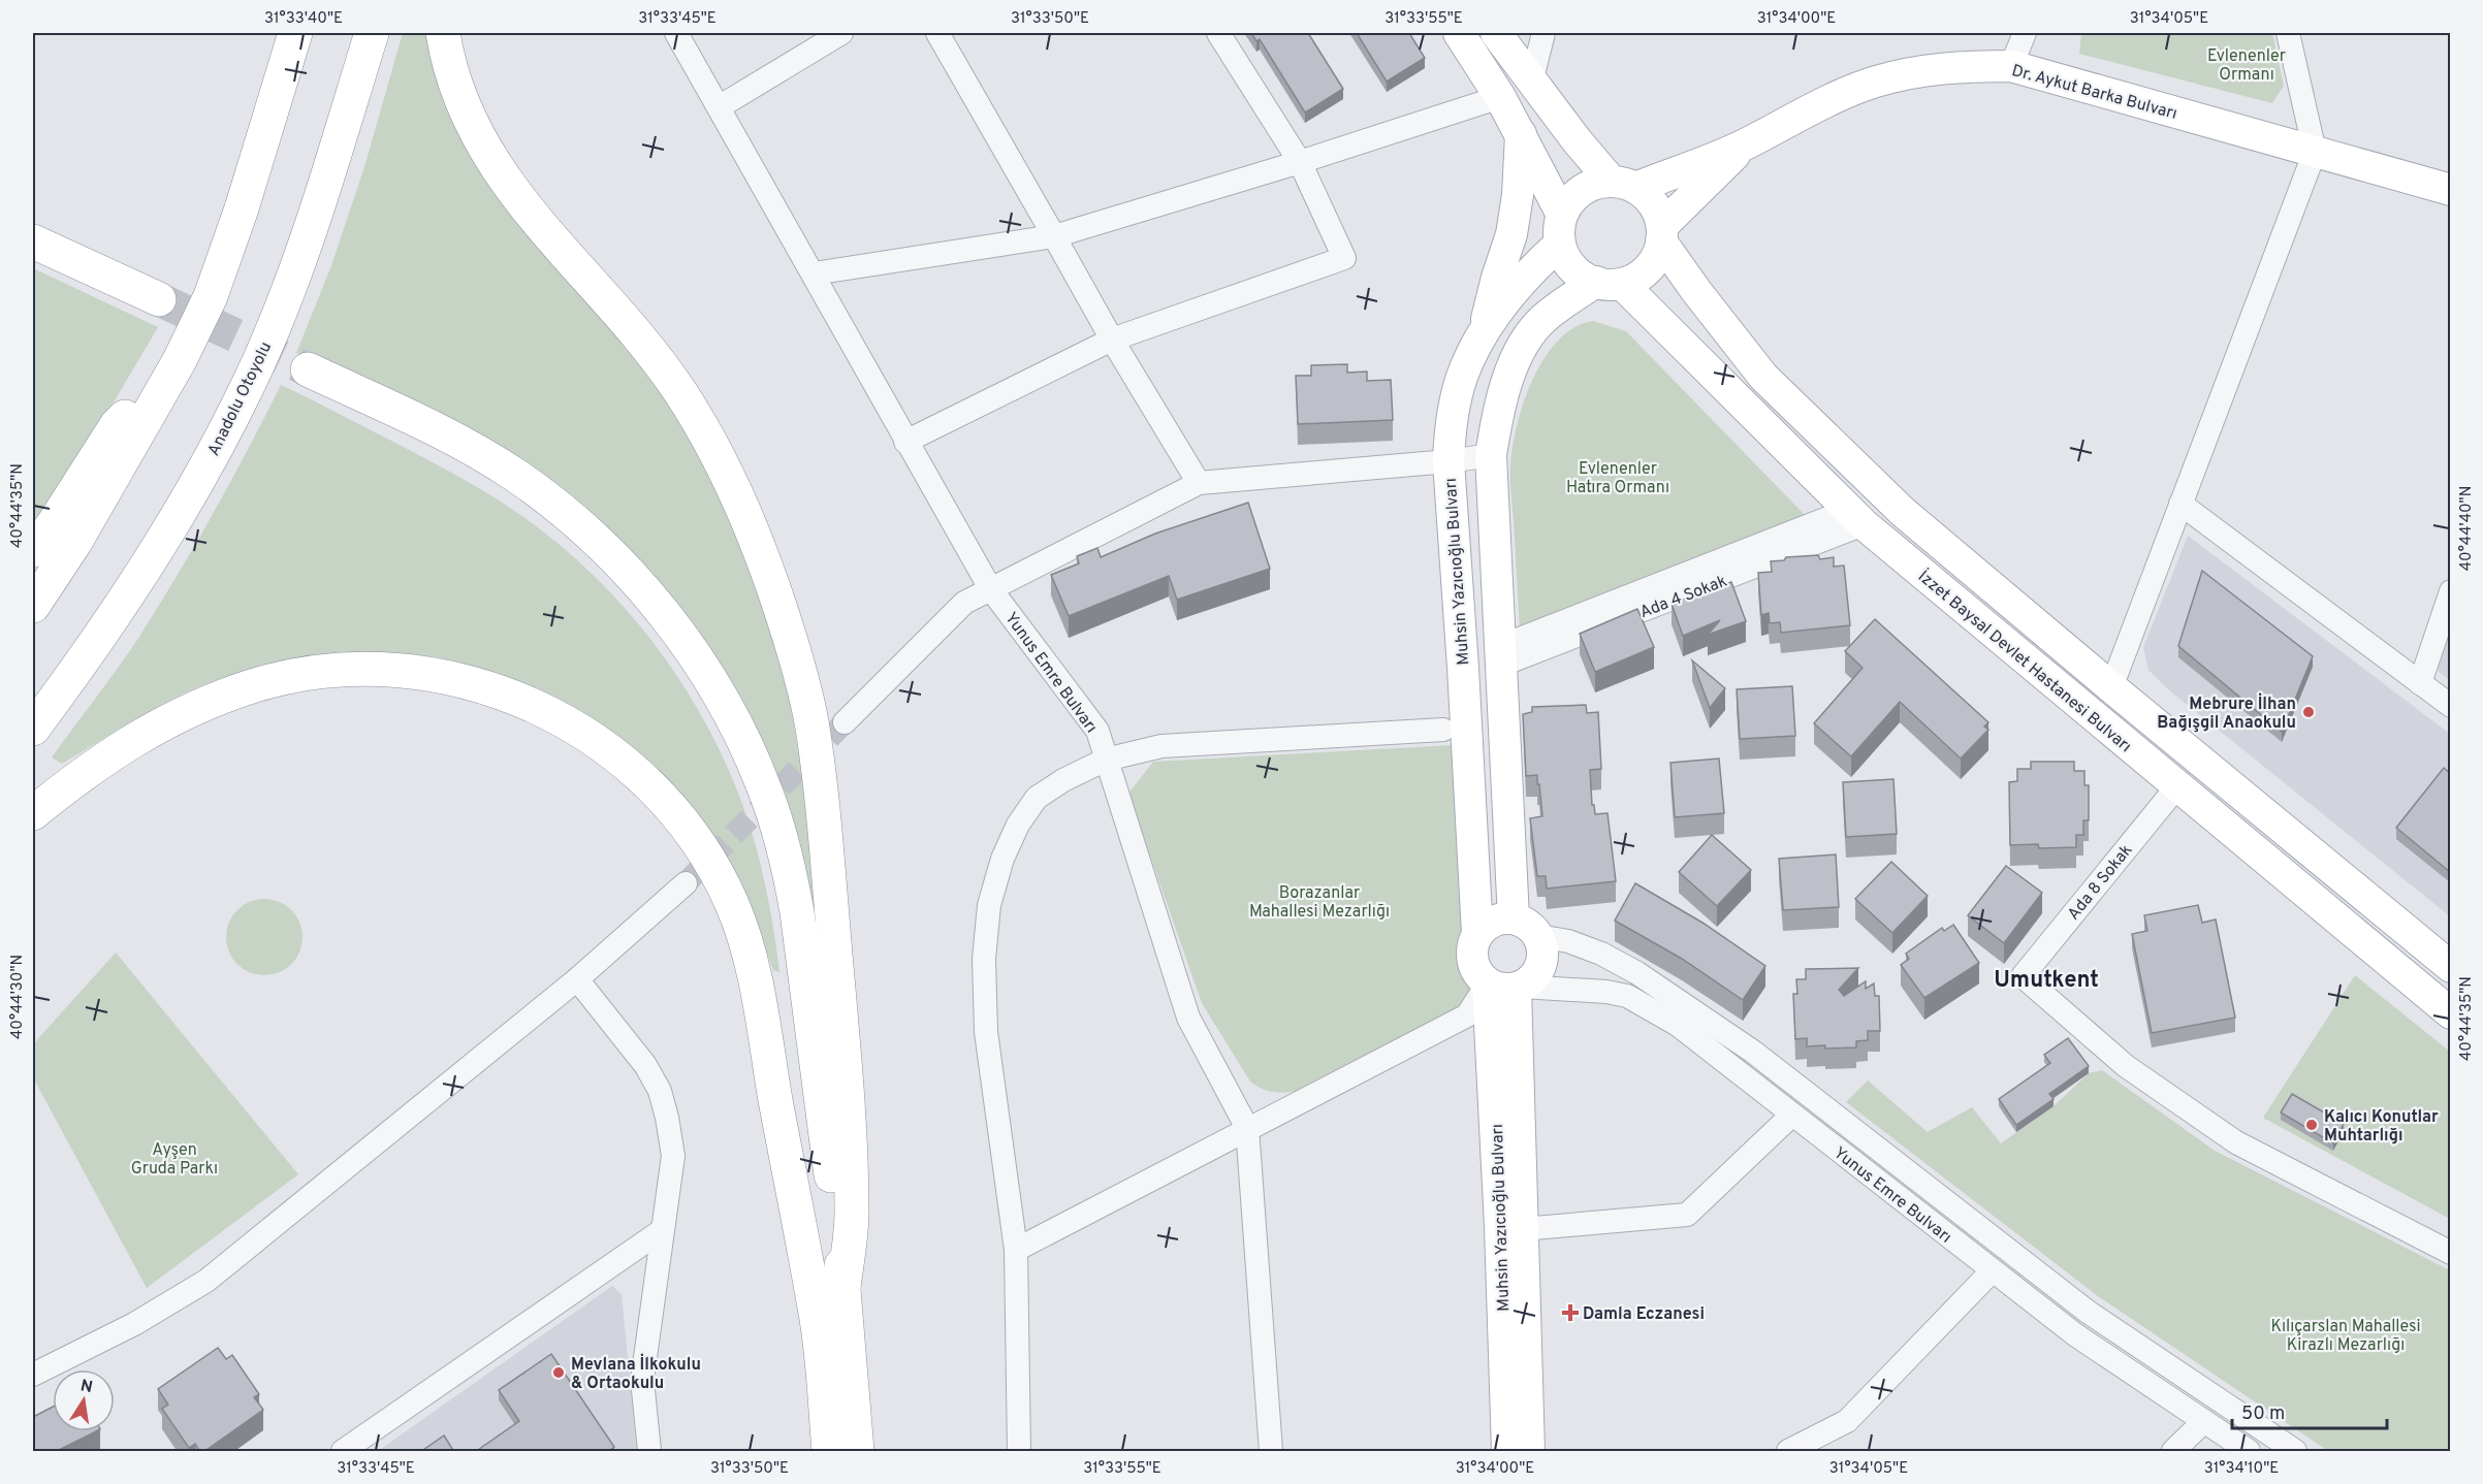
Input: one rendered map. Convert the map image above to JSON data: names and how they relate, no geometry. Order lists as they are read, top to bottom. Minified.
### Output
{"streets":{"highway":["Anadolu Otoyolu"],"main road":["Dr. Aykut Barka Bulvarı","Muhsin Yazıcıoğlu Bulvarı","İzzet Baysal Devlet Hastanesi Bulvarı"],"street":["Ada 4 Sokak","Yunus Emre Bulvarı","Ada 8 Sokak"]},"crossings":[["Dr. Aykut Barka Bulvarı","Muhsin Yazıcıoğlu Bulvarı"],["Dr. Aykut Barka Bulvarı","İzzet Baysal Devlet Hastanesi Bulvarı"],["Muhsin Yazıcıoğlu Bulvarı","İzzet Baysal Devlet Hastanesi Bulvarı"],["Muhsin Yazıcıoğlu Bulvarı","Yunus Emre Bulvarı"],["Ada 4 Sokak","İzzet Baysal Devlet Hastanesi Bulvarı"],["İzzet Baysal Devlet Hastanesi Bulvarı","Ada 8 Sokak"]],"districts":["Umutkent"],"parks":["Evlenenler Ormanı","Evlenenler Hatıra Ormanı","Borazanlar Mahallesi Mezarlığı","Ayşen Gruda Parkı","Kılıçarslan Mahallesi Kirazlı Mezarlığı"],"places":{"other":["Mebrure İlhan Bağışgil Anaokulu","Kalıcı Konutlar Muhtarlığı","Mevlana İlkokulu & Ortaokulu"],"health":["Damla Eczanesi"]},"scale_bar":"50 m","north":"top","coordinates":["31°33'40\"E","31°33'45\"E","31°33'50\"E","31°33'55\"E","31°34'00\"E","31°34'05\"E","40°44'35\"N","40°44'40\"N","40°44'30\"N","31°34'10\"E"]}
